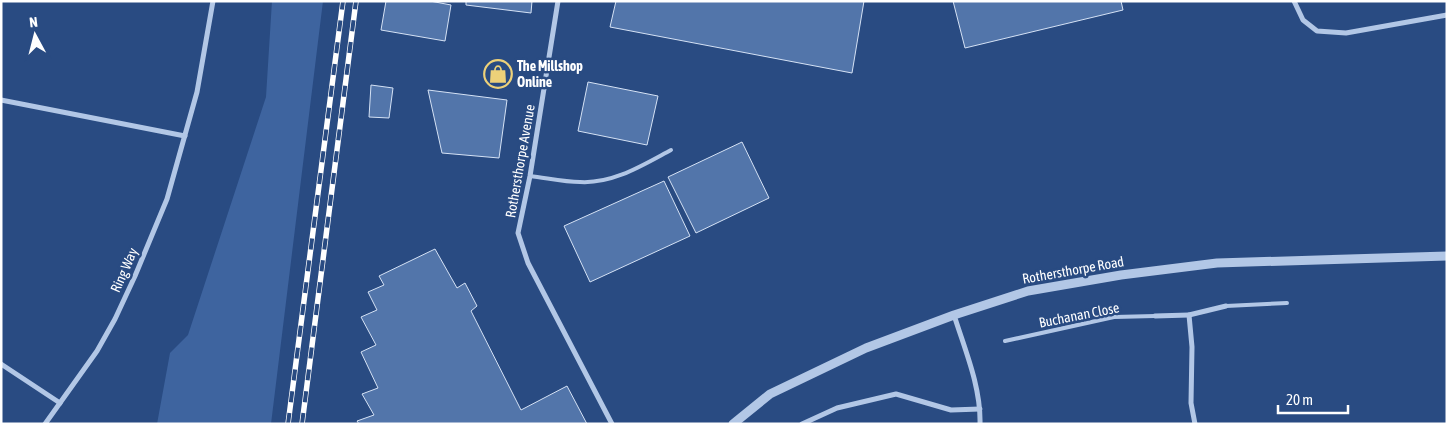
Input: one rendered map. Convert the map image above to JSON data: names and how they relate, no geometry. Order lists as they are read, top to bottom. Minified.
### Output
{"streets":{"street":["Rothersthorpe Avenue","Ring Way","Rothersthorpe Road","Buchanan Close"]},"places":{"shop":["The Millshop Online"]},"scale_bar":"20 m","north":"top"}
